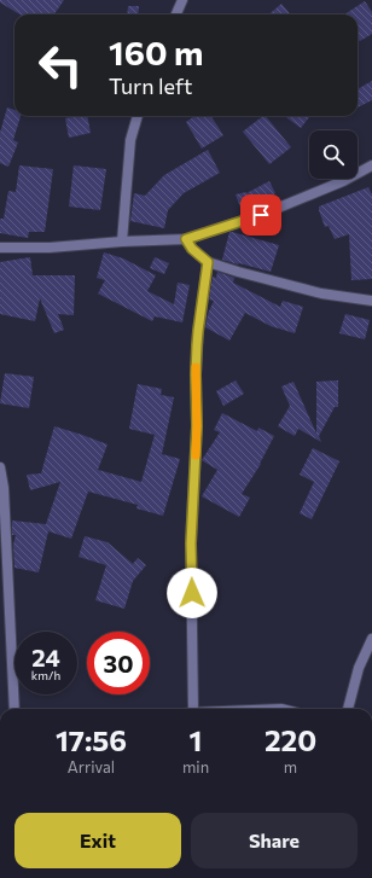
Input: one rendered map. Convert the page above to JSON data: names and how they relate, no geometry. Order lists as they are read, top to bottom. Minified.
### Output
{"page":{"turn":["160 m","Turn left"],"speed":"24 km/h","limit":"30","eta":["17:56","Arrival","1","min","220","m"],"buttons":["Exit","Share"]}}
